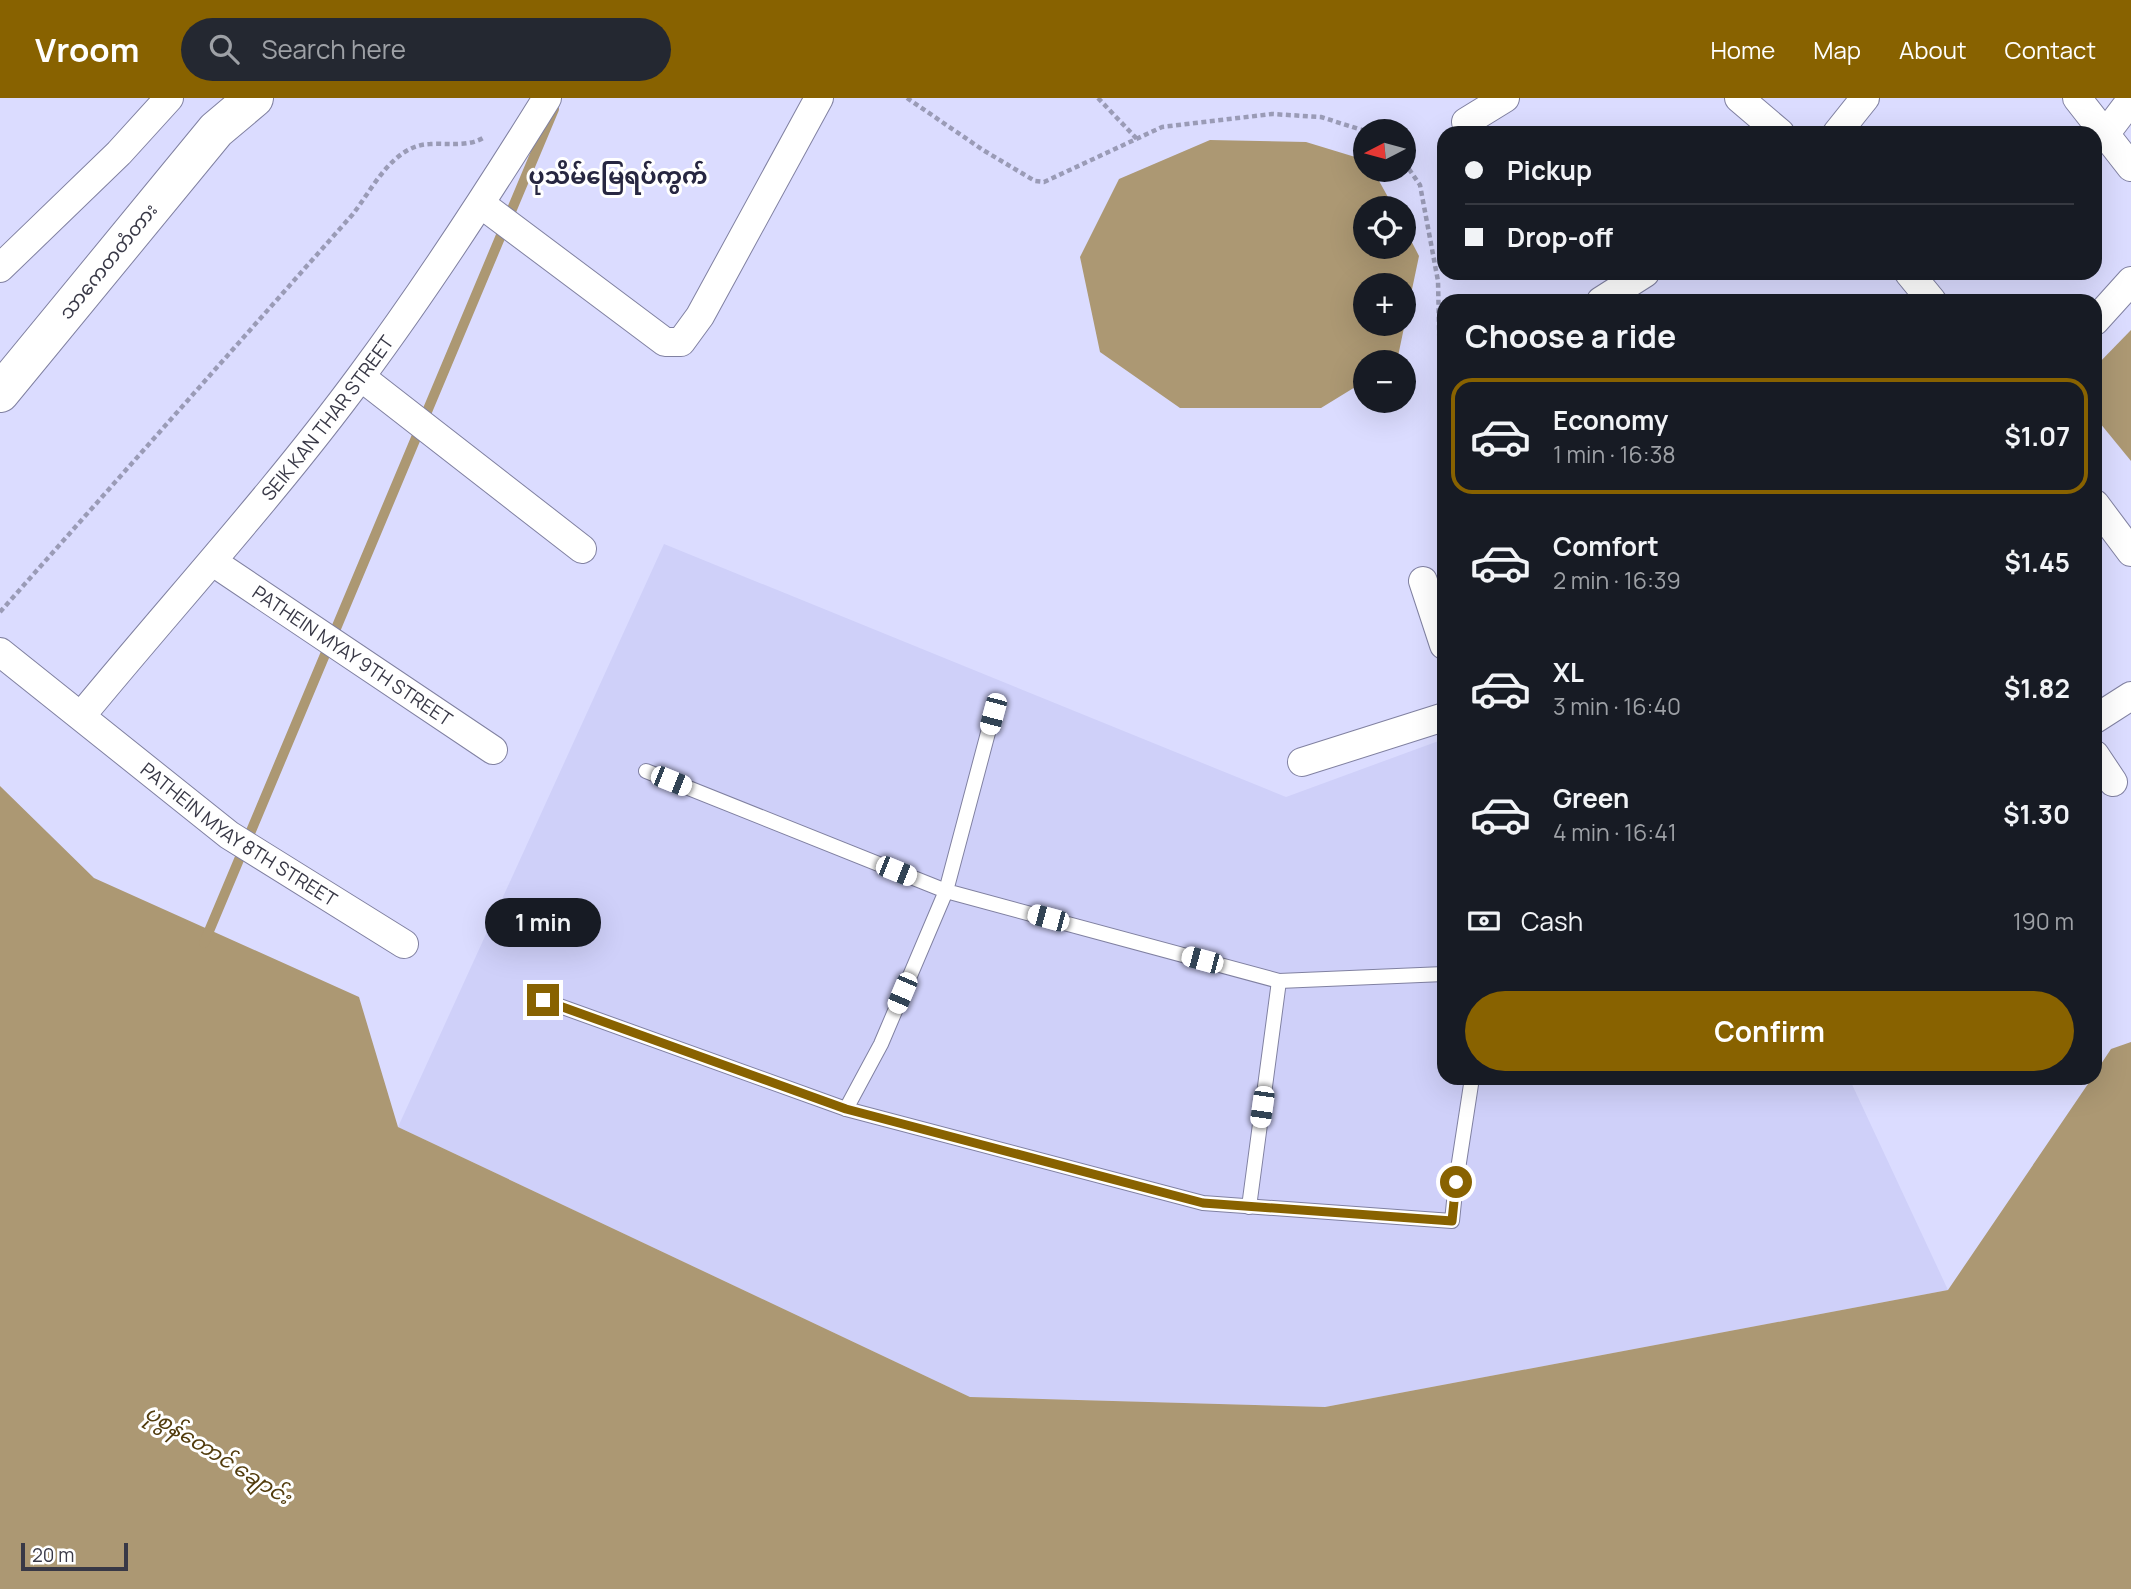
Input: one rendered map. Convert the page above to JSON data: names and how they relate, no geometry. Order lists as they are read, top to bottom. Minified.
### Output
{"streets":{"main road":["သာကေတတံတား"],"street":["SEIK KAN THAR STREET","PATHEIN MYAY 9TH STREET","PATHEIN MYAY 8TH STREET"]},"crossings":[["SEIK KAN THAR STREET","PATHEIN MYAY 9TH STREET"],["SEIK KAN THAR STREET","PATHEIN MYAY 8TH STREET"]],"districts":["ပုသိမ်မြေရပ်ကွက်"],"water":["ပုစွန်တောင် ချောင်း"],"scale_bar":"20 m","north":"left","page":{"header":"Vroom","search":"Search here","nav":["Home","Map","About","Contact"],"map_buttons":["+","−"],"banner":["Pickup","Drop-off"],"heading":"Choose a ride","list":[{"name":"Economy","note":"1 min · 16:38","value":"$1.07"},{"name":"Comfort","note":"2 min · 16:39","value":"$1.45"},{"name":"XL","note":"3 min · 16:40","value":"$1.82"},{"name":"Green","note":"4 min · 16:41","value":"$1.30"}],"pay":["Cash","190 m"],"bubble":"1 min","buttons":"Confirm","scale":"20 m"}}
